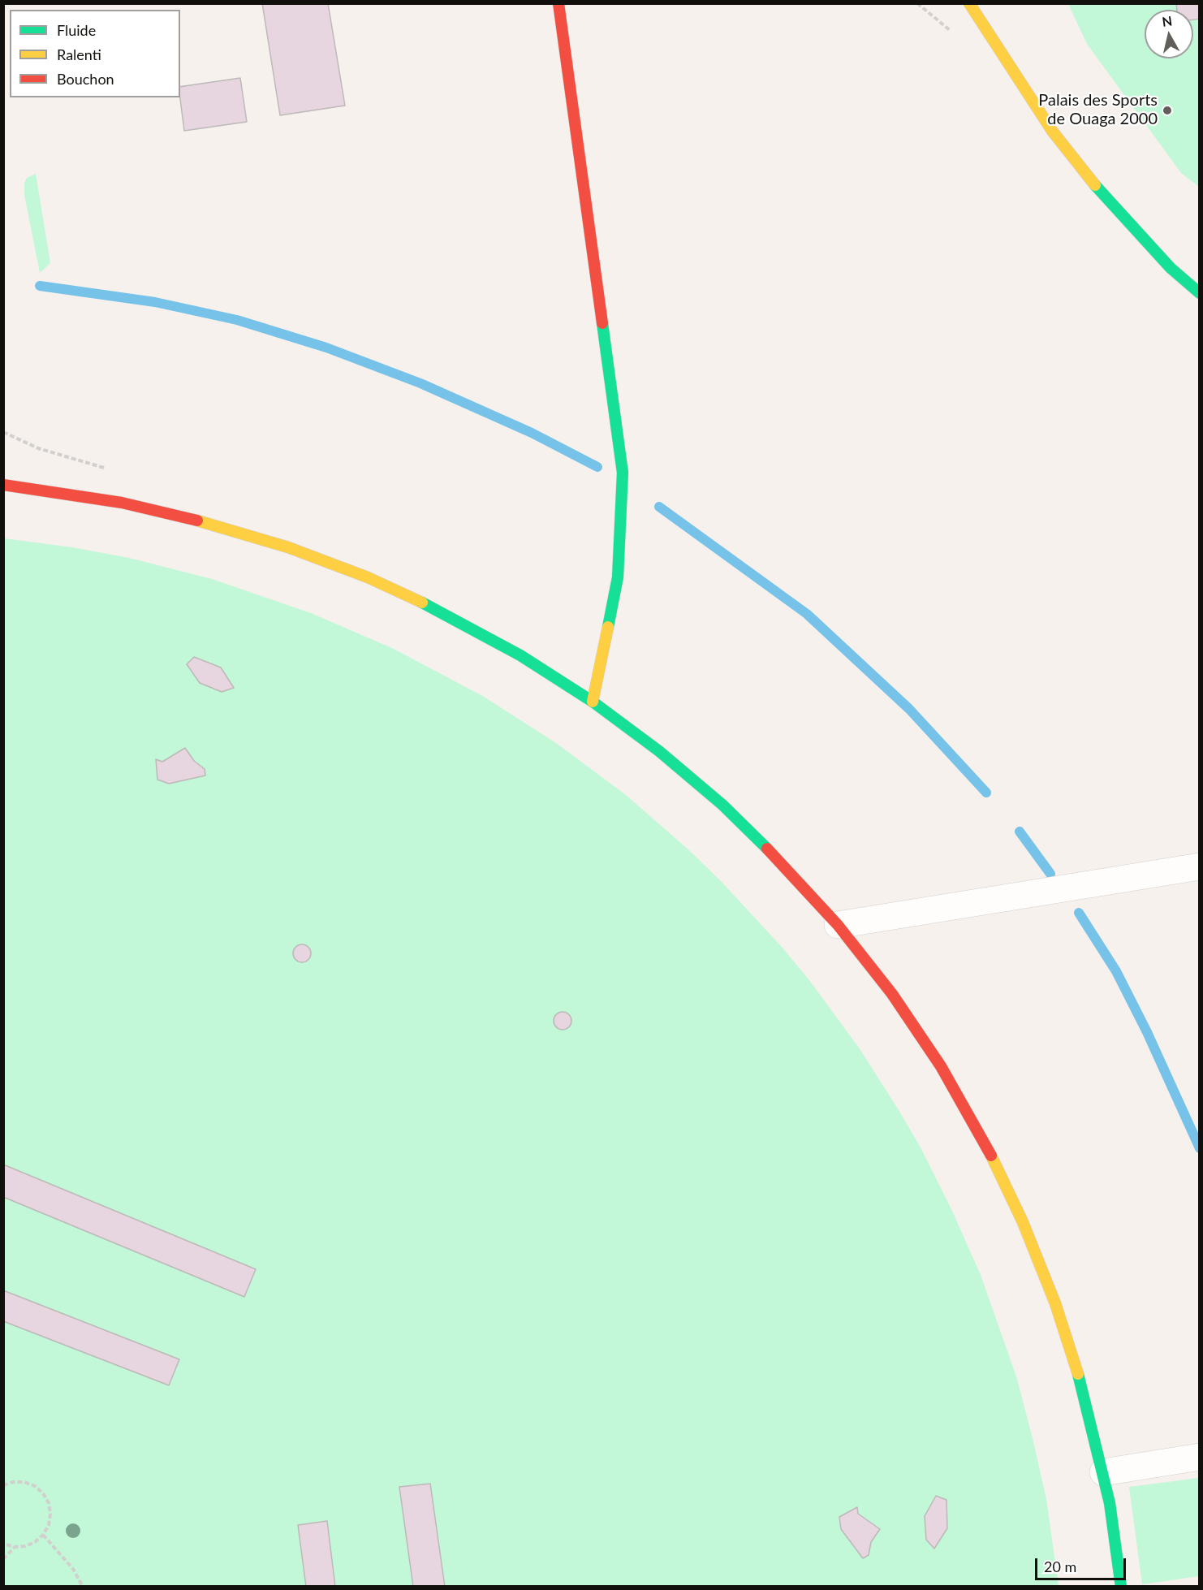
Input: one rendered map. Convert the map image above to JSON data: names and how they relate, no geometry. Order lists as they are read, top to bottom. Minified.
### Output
{"places":["Palais des Sports de Ouaga 2000"],"legend":["Fluide","Ralenti","Bouchon"],"scale_bar":"20 m","north":"top"}
